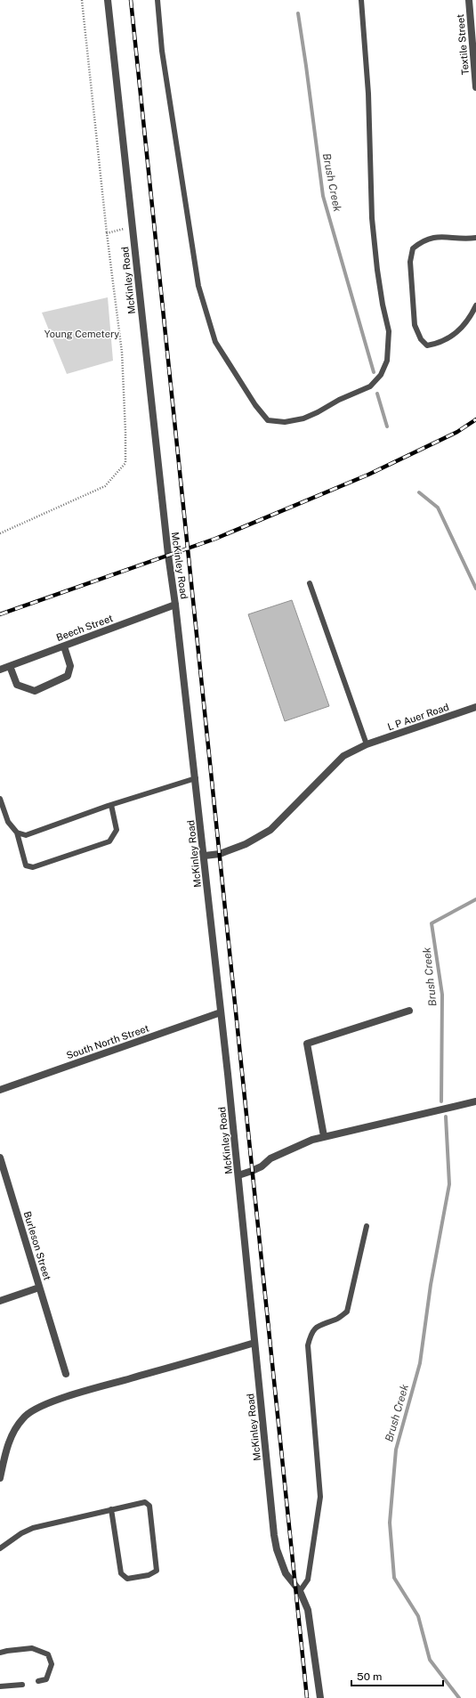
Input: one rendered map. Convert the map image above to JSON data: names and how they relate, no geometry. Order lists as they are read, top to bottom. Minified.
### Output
{"streets":{"street":["Textile Street","McKinley Road","Beech Street","L P Auer Road","South North Street","Burleson Street"]},"crossings":[["McKinley Road","Beech Street"],["McKinley Road","L P Auer Road"],["McKinley Road","South North Street"]],"water":["Brush Creek"],"parks":["Young Cemetery"],"scale_bar":"50 m"}
